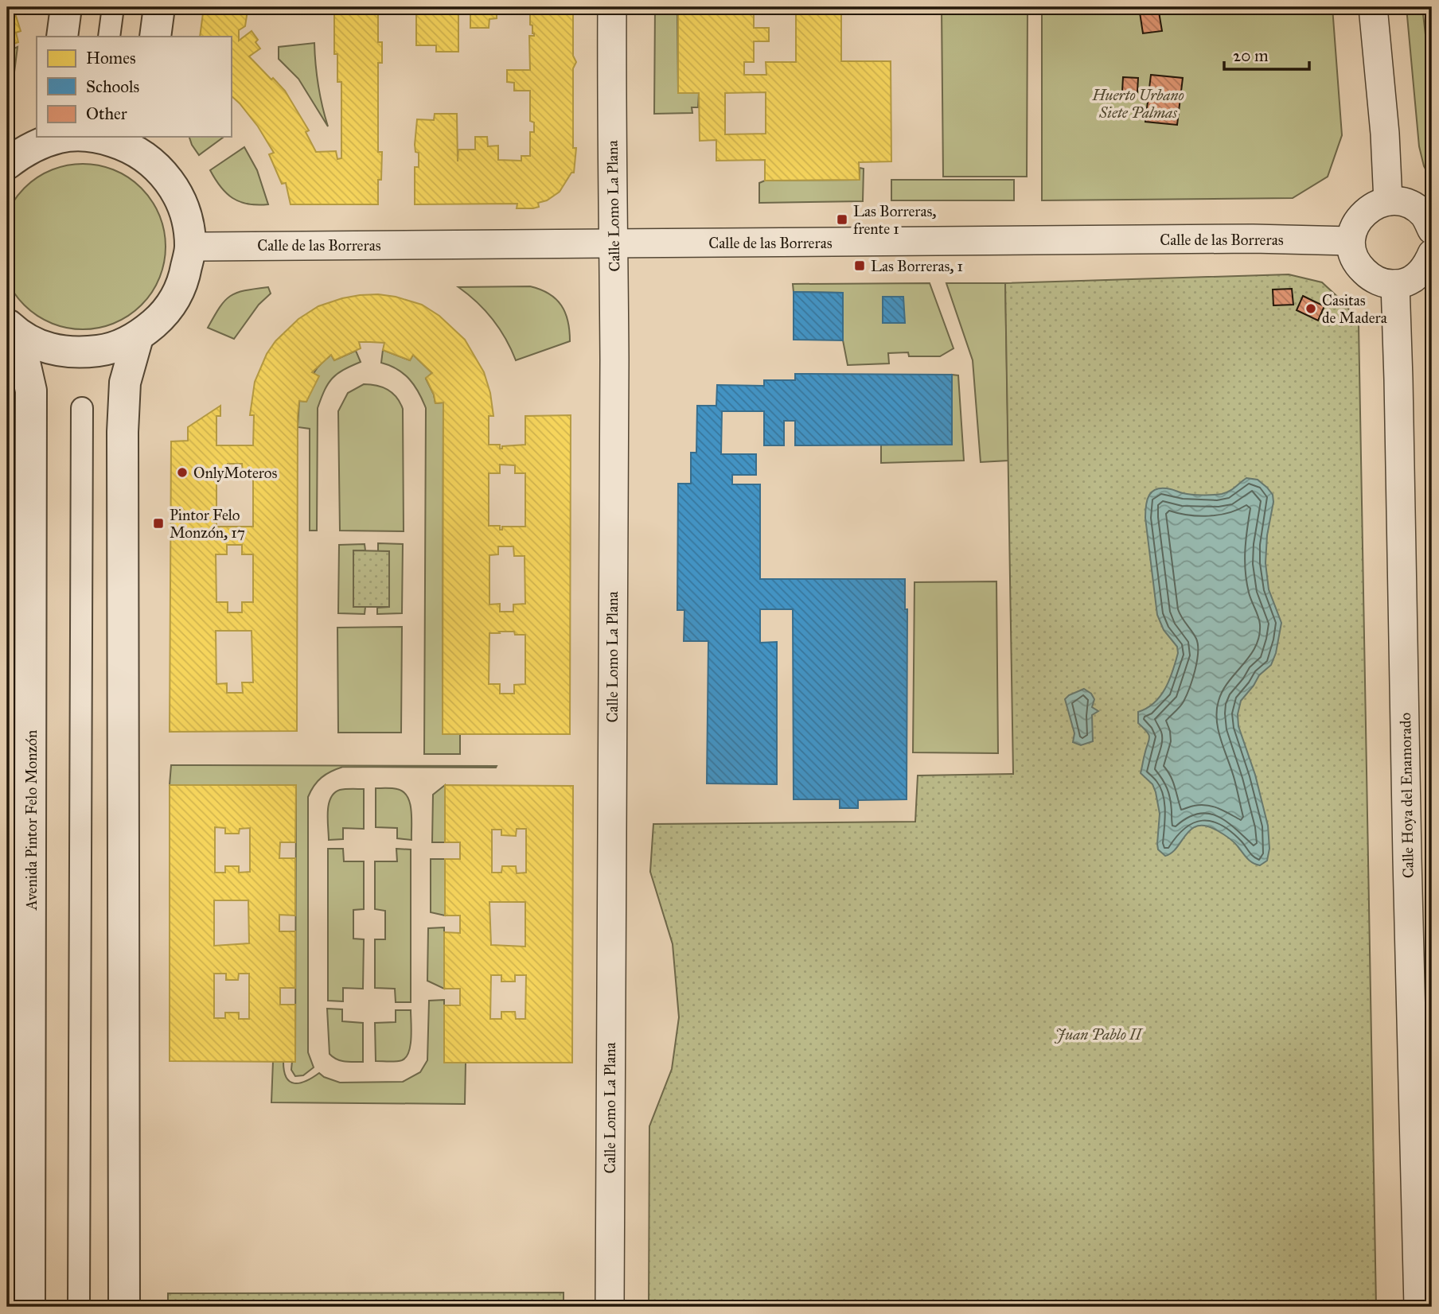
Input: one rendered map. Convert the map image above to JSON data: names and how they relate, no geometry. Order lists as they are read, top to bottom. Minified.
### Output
{"streets":{"street":["Calle Lomo La Plana","Calle de las Borreras","Calle Hoya del Enamorado","Avenida Pintor Felo Monzón"]},"crossings":[["Calle Lomo La Plana","Calle de las Borreras"]],"parks":["Huerto Urbano Siete Palmas","Juan Pablo II"],"places":{"transit":["Las Borreras, frente 1","Las Borreras, 1","Pintor Felo Monzón, 17"],"other":["Casitas de Madera","OnlyMoteros"]},"legend":["Homes","Schools","Other"],"scale_bar":"20 m"}
